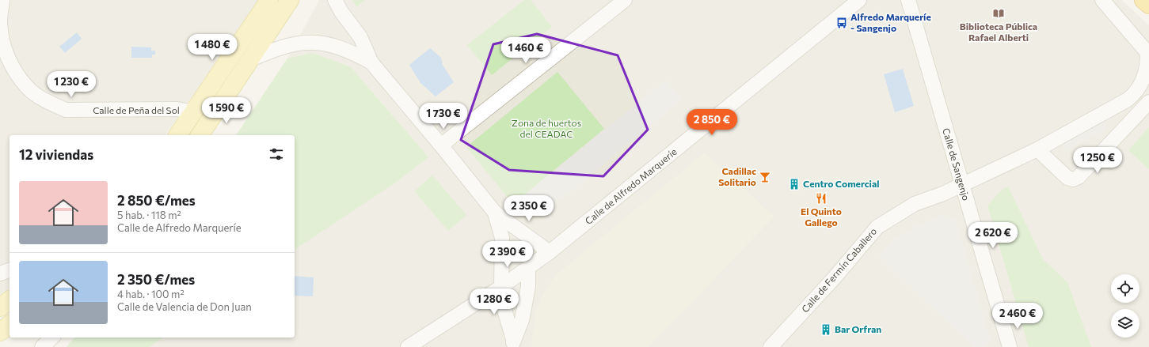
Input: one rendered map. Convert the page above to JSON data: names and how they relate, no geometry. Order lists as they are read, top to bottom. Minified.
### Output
{"streets":{"street":["Calle de Peña del Sol","Calle de Sangenjo","Calle de Alfredo Marqueríe","Calle de Fermín Caballero"]},"crossings":[["Calle de Sangenjo","Calle de Fermín Caballero"]],"parks":["Zona de huertos del CEADAC"],"places":{"library":["Biblioteca Pública Rafael Alberti"],"bus stop":["Alfredo Marqueríe - Sangenjo"],"bar":["Cadillac Solitario"],"building":["Centro Comercial","Bar Orfran"],"restaurant":["El Quinto Gallego"]},"page":{"price":["1 480 €","1 460 €","1 230 €","1 590 €","1 730 €","2 850 €","1 250 €","2 350 €","2 620 €","2 390 €","1 280 €","2 460 €"],"heading":"12 viviendas","list":[{"name":"2 850 €/mes","note":"5 hab. · 118 m² · Calle de Alfredo Marqueríe"},{"name":"2 350 €/mes","note":"4 hab. · 100 m² · Calle de Valencia de Don Juan"}]}}
